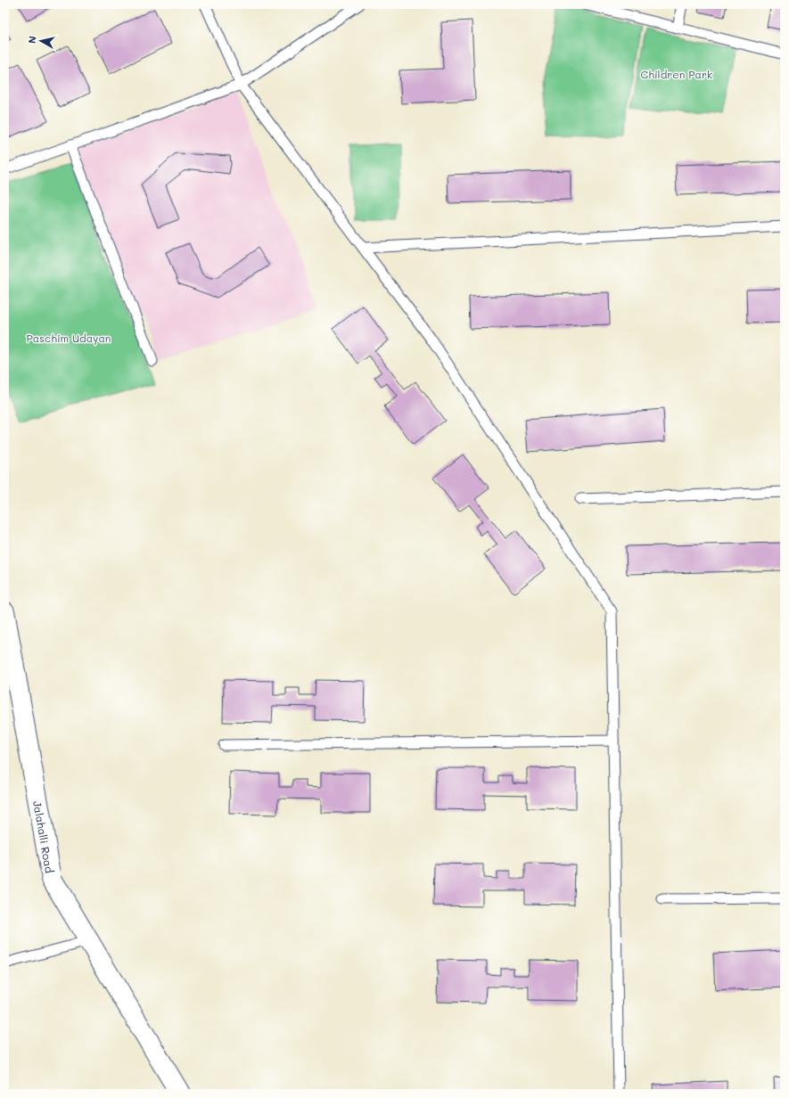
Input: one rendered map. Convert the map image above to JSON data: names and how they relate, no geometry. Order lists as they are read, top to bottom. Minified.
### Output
{"streets":{"main road":["Jalahalli Road"]},"parks":["Children Park","Paschim Udayan"],"north":"left"}
